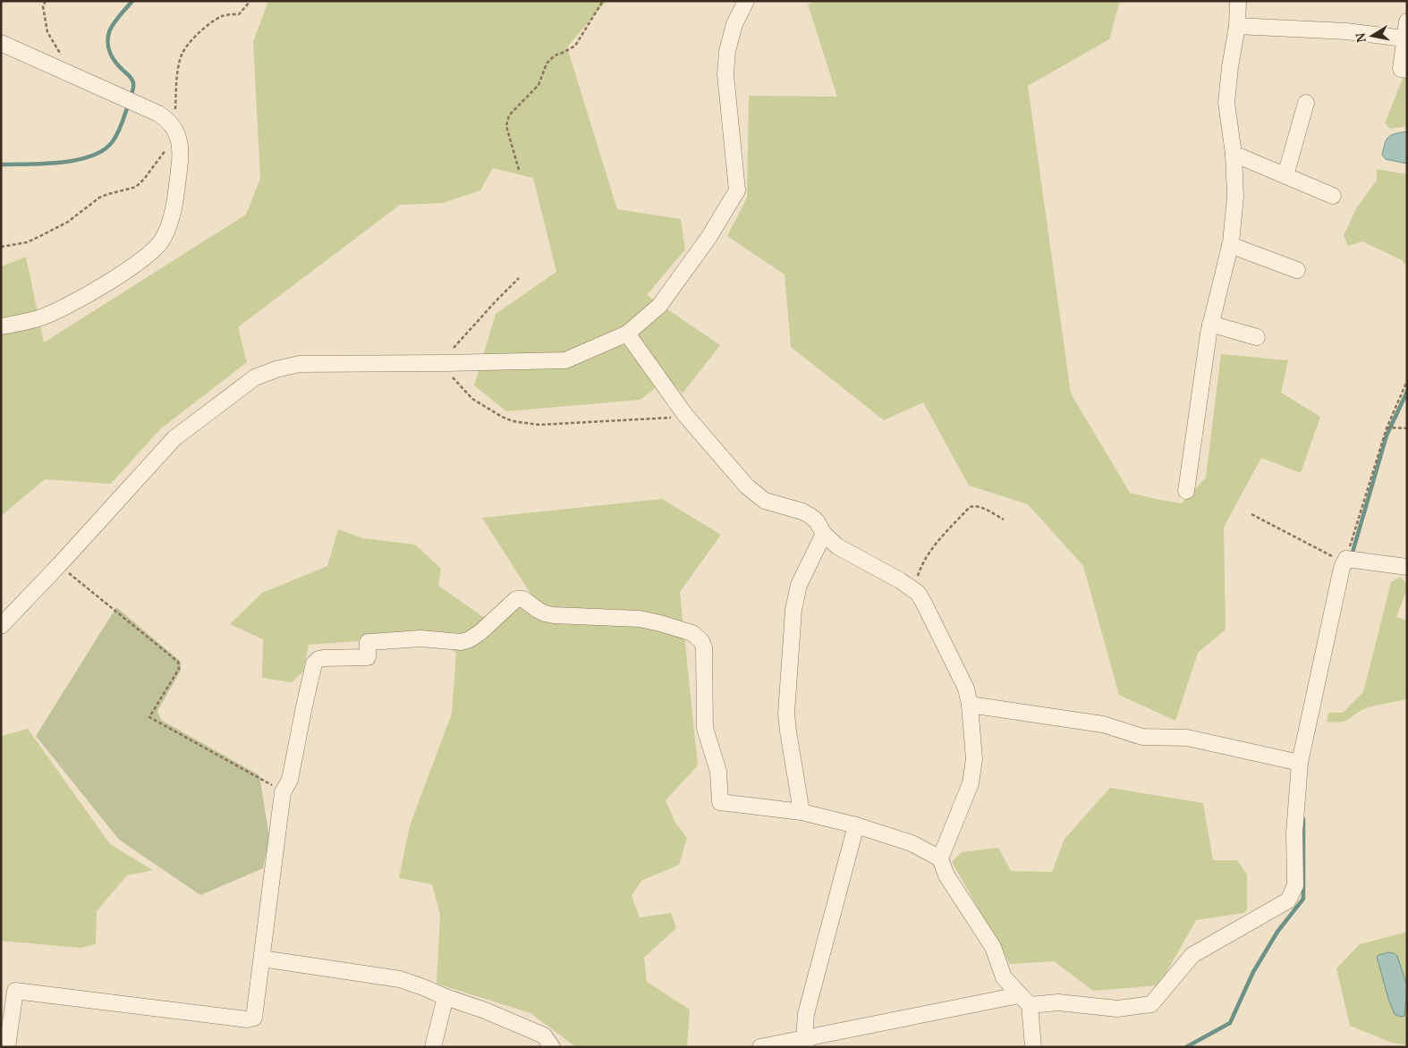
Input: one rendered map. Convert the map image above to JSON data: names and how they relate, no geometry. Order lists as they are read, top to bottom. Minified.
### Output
{"north":"left"}
